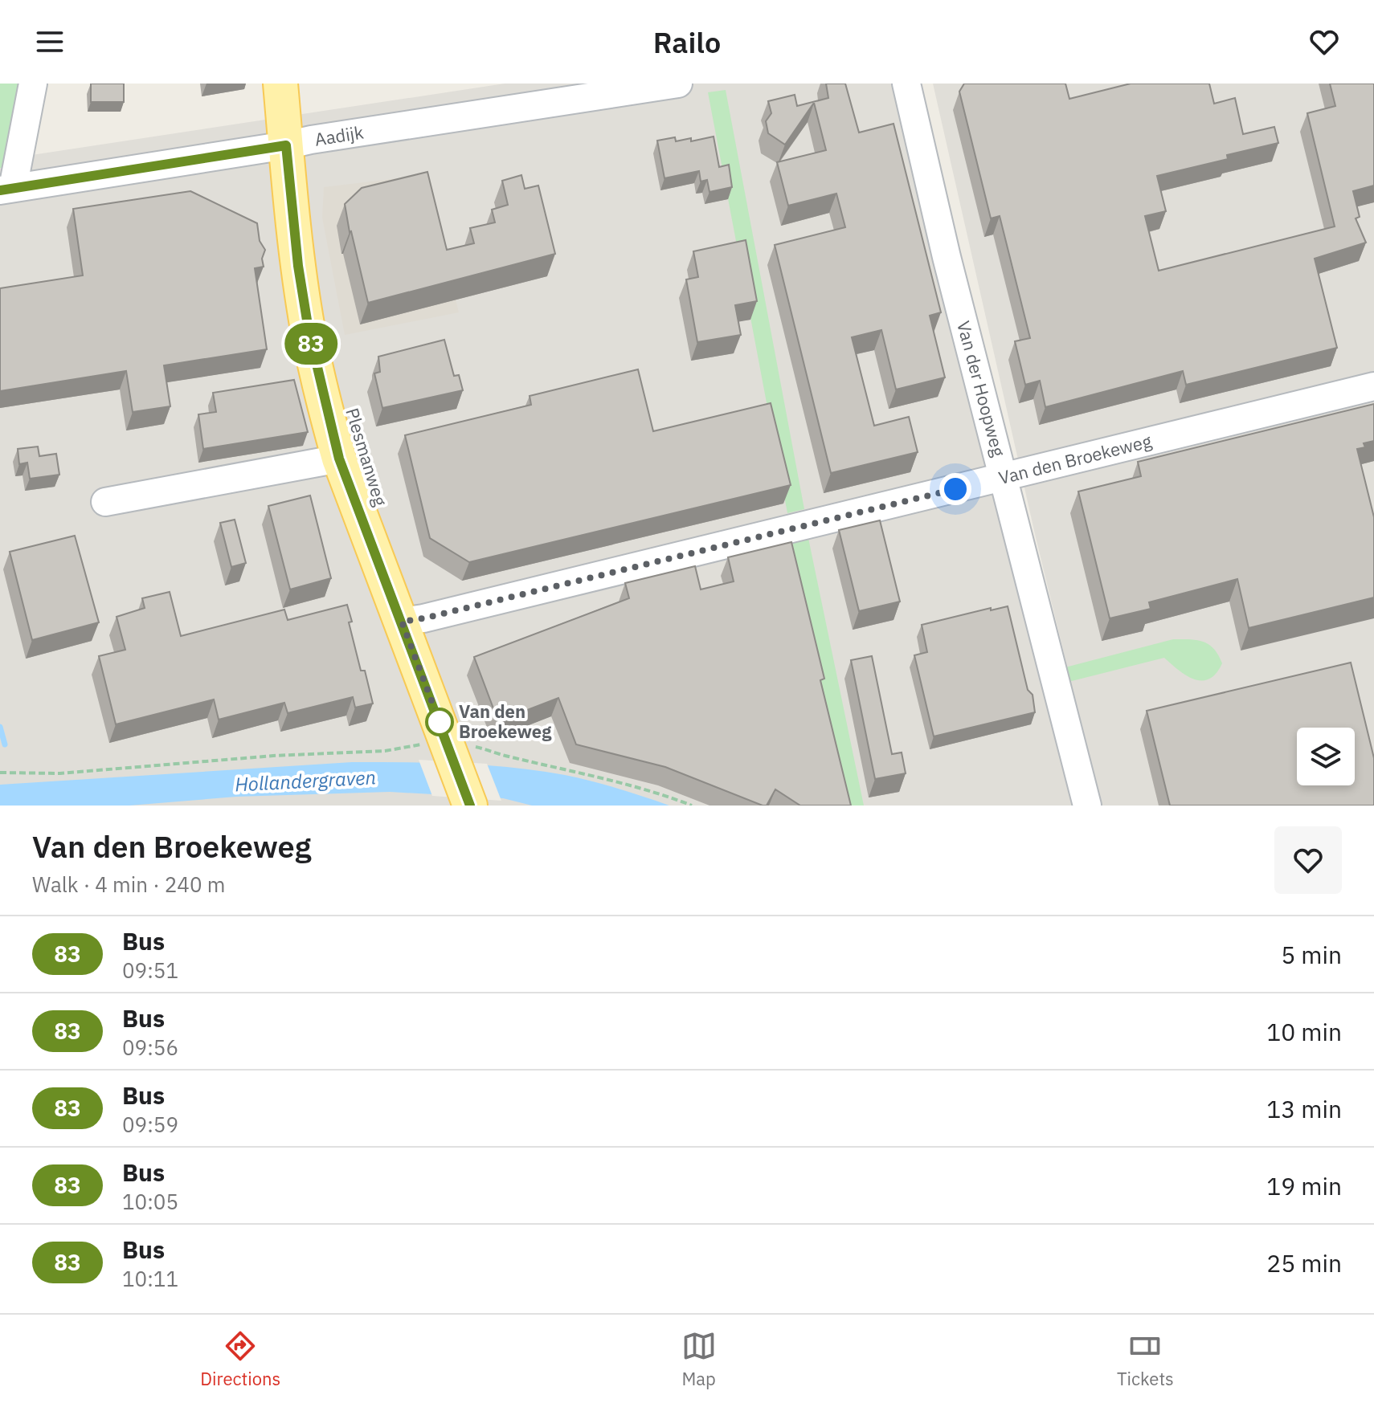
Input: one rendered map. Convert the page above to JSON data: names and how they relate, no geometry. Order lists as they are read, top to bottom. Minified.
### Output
{"streets":{"main road":["Plesmanweg"],"street":["Aadijk","Van der Hoopweg","Van den Broekeweg"]},"crossings":[["Aadijk","Plesmanweg"],["Van der Hoopweg","Van den Broekeweg"],["Plesmanweg","Van den Broekeweg"]],"water":["Hollandergraven"],"places":["Van den Broekeweg"],"lines":["bus line 83"],"page":{"header":"Railo","on_map":"83","heading":["Van den Broekeweg","Walk · 4 min · 240 m"],"list":[{"mark":"83","name":"Bus","note":"09:51","value":"5 min"},{"mark":"83","name":"Bus","note":"09:56","value":"10 min"},{"mark":"83","name":"Bus","note":"09:59","value":"13 min"},{"mark":"83","name":"Bus","note":"10:05","value":"19 min"},{"mark":"83","name":"Bus","note":"10:11","value":"25 min"}],"tabs":["Directions","Map","Tickets"]}}
